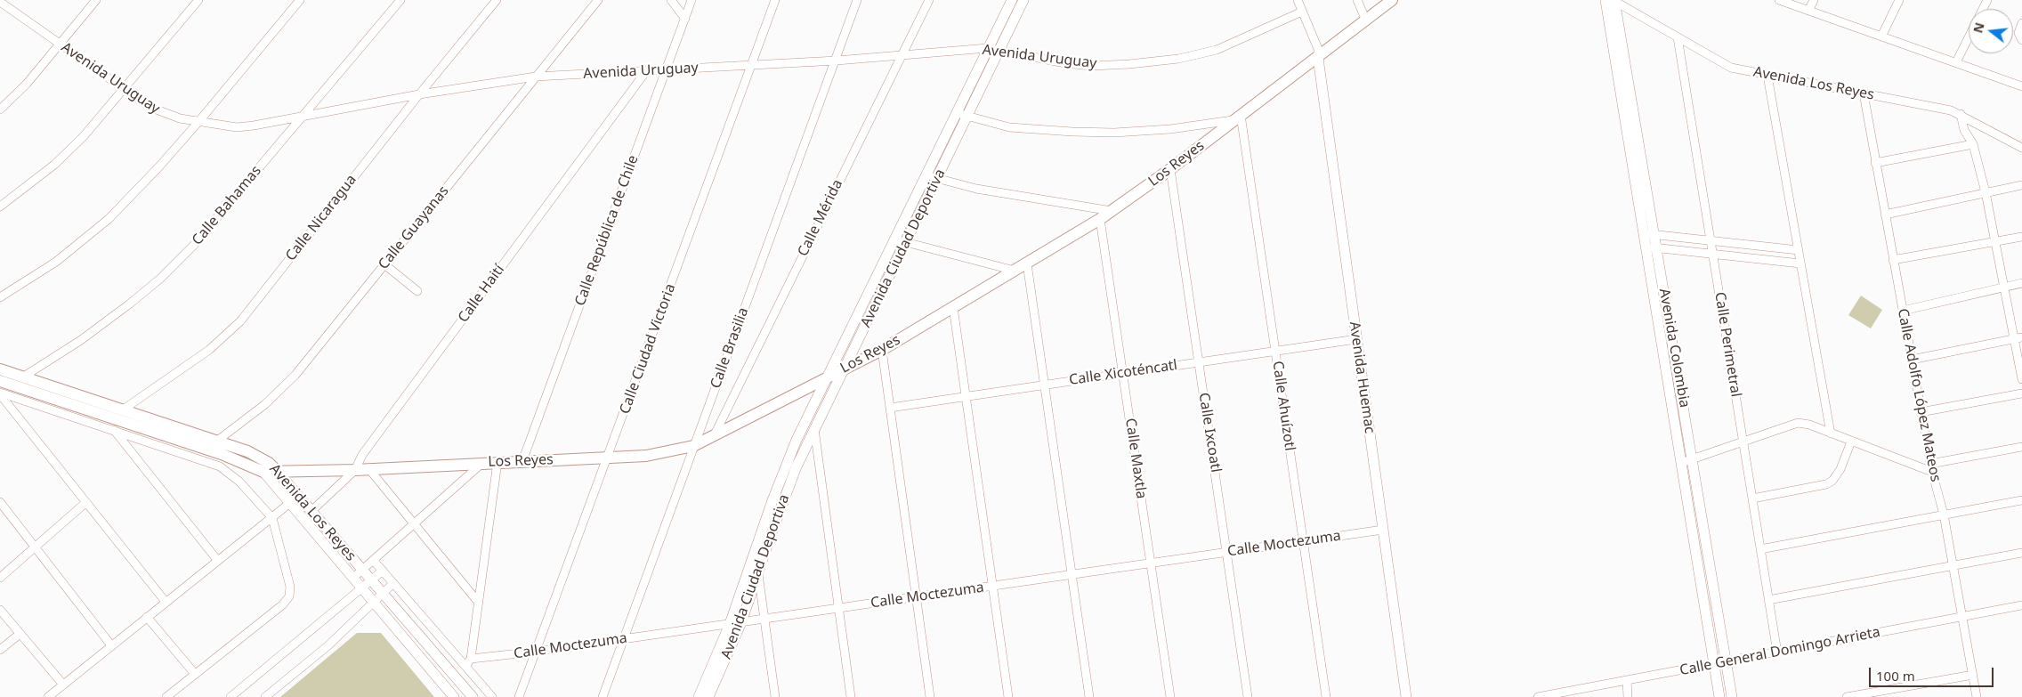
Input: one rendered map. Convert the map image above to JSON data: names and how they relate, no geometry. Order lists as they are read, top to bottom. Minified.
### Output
{"streets":{"main road":["Avenida Los Reyes","Los Reyes"],"street":["Avenida Uruguay","Calle Bahamas","Calle Nicaragua","Calle Mérida","Calle Guayanas","Calle República de Chile","Avenida Ciudad Deportiva","Calle Haití","Calle Perimetral","Calle Brasilia","Avenida Colombia","Calle Ciudad Victoria","Calle Xicoténcatl","Avenida Huemac","Calle Adolfo López Mateos","Calle Ahuízotl","Calle Ixcoatl","Calle Maxtla","Calle Moctezuma","Calle General Domingo Arrieta"]},"crossings":[["Avenida Uruguay","Calle Bahamas"],["Avenida Uruguay","Calle Nicaragua"],["Avenida Uruguay","Calle Mérida"],["Avenida Uruguay","Calle Guayanas"],["Avenida Uruguay","Calle República de Chile"],["Avenida Uruguay","Avenida Ciudad Deportiva"],["Avenida Uruguay","Calle Haití"],["Avenida Uruguay","Calle Brasilia"],["Avenida Uruguay","Calle Ciudad Victoria"],["Avenida Los Reyes","Los Reyes"],["Avenida Los Reyes","Calle Bahamas"],["Avenida Los Reyes","Calle Nicaragua"],["Avenida Los Reyes","Calle Guayanas"],["Avenida Los Reyes","Calle Haití"],["Avenida Los Reyes","Calle Perimetral"],["Avenida Los Reyes","Avenida Colombia"],["Avenida Los Reyes","Calle Adolfo López Mateos"],["Los Reyes","Calle Mérida"],["Los Reyes","Calle República de Chile"],["Los Reyes","Avenida Ciudad Deportiva"],["Los Reyes","Calle Haití"],["Los Reyes","Calle Brasilia"],["Los Reyes","Calle Ciudad Victoria"],["Los Reyes","Avenida Huemac"],["Los Reyes","Calle Ahuízotl"],["Los Reyes","Calle Ixcoatl"],["Los Reyes","Calle Maxtla"],["Avenida Ciudad Deportiva","Calle Moctezuma"],["Calle Perimetral","Calle General Domingo Arrieta"],["Calle Brasilia","Calle Moctezuma"],["Avenida Colombia","Calle General Domingo Arrieta"],["Calle Ciudad Victoria","Calle Moctezuma"],["Calle Xicoténcatl","Avenida Huemac"],["Calle Xicoténcatl","Calle Ahuízotl"],["Calle Xicoténcatl","Calle Ixcoatl"],["Calle Xicoténcatl","Calle Maxtla"],["Avenida Huemac","Calle Moctezuma"],["Calle Adolfo López Mateos","Calle General Domingo Arrieta"],["Calle Ahuízotl","Calle Moctezuma"],["Calle Ixcoatl","Calle Moctezuma"],["Calle Maxtla","Calle Moctezuma"]],"scale_bar":"100 m","north":"left"}
